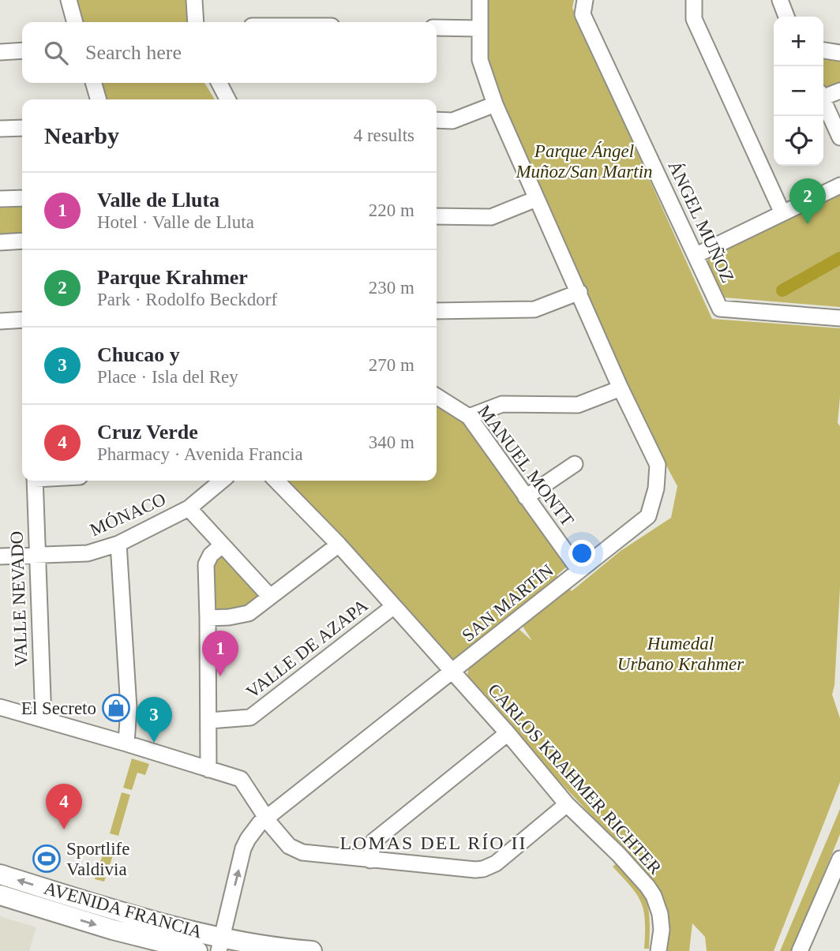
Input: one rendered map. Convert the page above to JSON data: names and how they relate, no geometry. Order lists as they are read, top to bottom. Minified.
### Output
{"streets":{"main road":["AVENIDA FRANCIA"],"street":["ÁNGEL MUÑOZ","MANUEL MONTT","MÓNACO","VALLE NEVADO","SAN MARTÍN","VALLE DE AZAPA","CARLOS KRAHMER RICHTER"]},"crossings":[["MANUEL MONTT","SAN MARTÍN"],["MÓNACO","VALLE NEVADO"],["SAN MARTÍN","CARLOS KRAHMER RICHTER"],["SAN MARTÍN","AVENIDA FRANCIA"],["VALLE DE AZAPA","CARLOS KRAHMER RICHTER"]],"districts":["LOMAS DEL RÍO II"],"parks":["Parque Ángel Muñoz/San Martin","Humedal Urbano Krahmer"],"places":{"shop":["El Secreto"],"sports":["Sportlife Valdivia"]},"page":{"map_buttons":["+","−"],"search":"Search here","heading":["Nearby","4 results"],"list":[{"mark":"1","name":"Valle de Lluta","note":"Hotel · Valle de Lluta","value":"220 m"},{"mark":"2","name":"Parque Krahmer","note":"Park · Rodolfo Beckdorf","value":"230 m"},{"mark":"3","name":"Chucao y","note":"Place · Isla del Rey","value":"270 m"},{"mark":"4","name":"Cruz Verde","note":"Pharmacy · Avenida Francia","value":"340 m"}],"pins":["2","1","3","4"]}}
